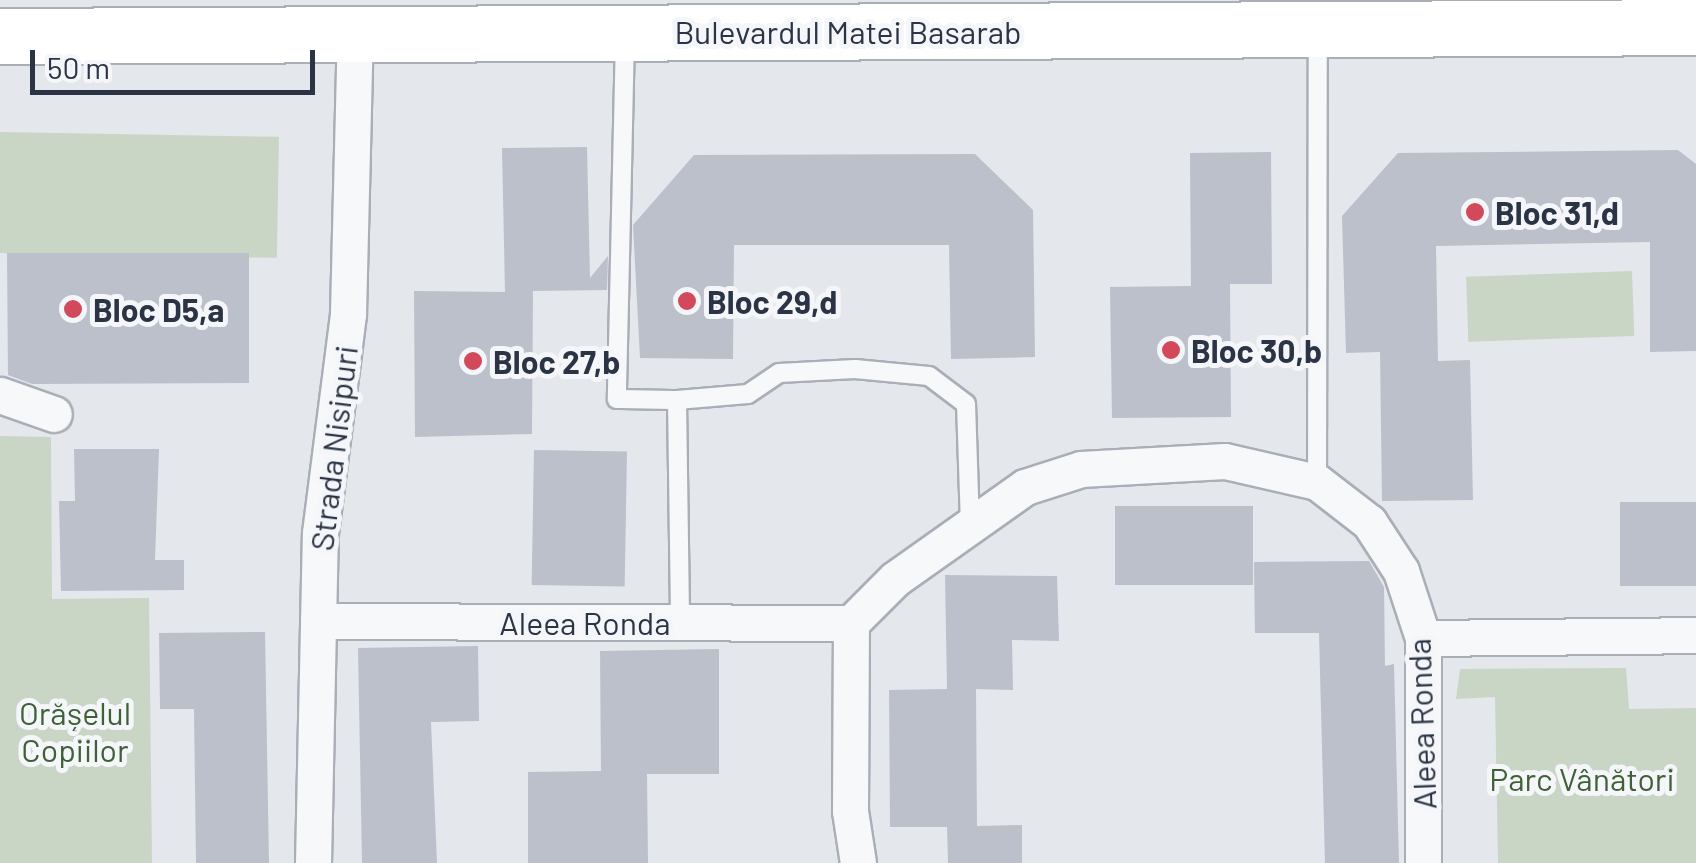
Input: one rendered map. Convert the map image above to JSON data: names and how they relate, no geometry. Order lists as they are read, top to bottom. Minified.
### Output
{"streets":{"main road":["Bulevardul Matei Basarab"],"street":["Strada Nisipuri","Aleea Ronda"]},"crossings":[["Bulevardul Matei Basarab","Strada Nisipuri"],["Strada Nisipuri","Aleea Ronda"]],"parks":["Orășelul Copiilor","Parc Vânători"],"places":["Bloc 31,d","Bloc 29,d","Bloc D5,a","Bloc 30,b","Bloc 27,b"],"scale_bar":"50 m"}
